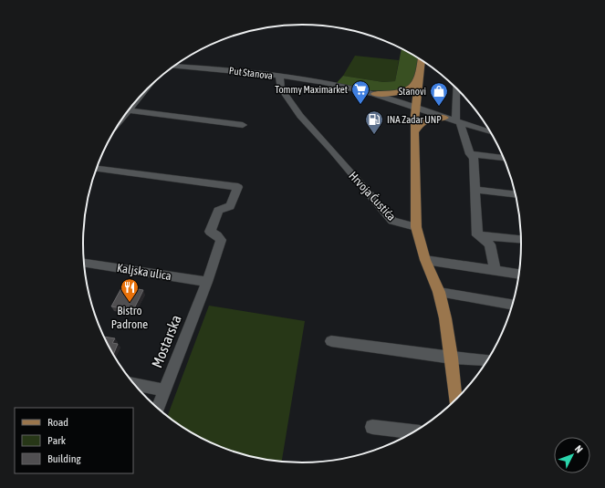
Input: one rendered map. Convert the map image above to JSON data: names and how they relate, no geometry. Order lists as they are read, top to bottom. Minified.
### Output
{"streets":{"street":["Put Stanova","Hrvoja Ćustića","Kaljska ulica","Mostarska"]},"crossings":[["Put Stanova","Hrvoja Ćustića"],["Kaljska ulica","Mostarska"]],"places":{"supermarket":["Tommy Maximarket"],"shop":["Stanovi"],"fuel station":["INA Zadar UNP"],"restaurant":["Bistro Padrone"]},"legend":["Road","Park","Building"],"north":"top right"}
